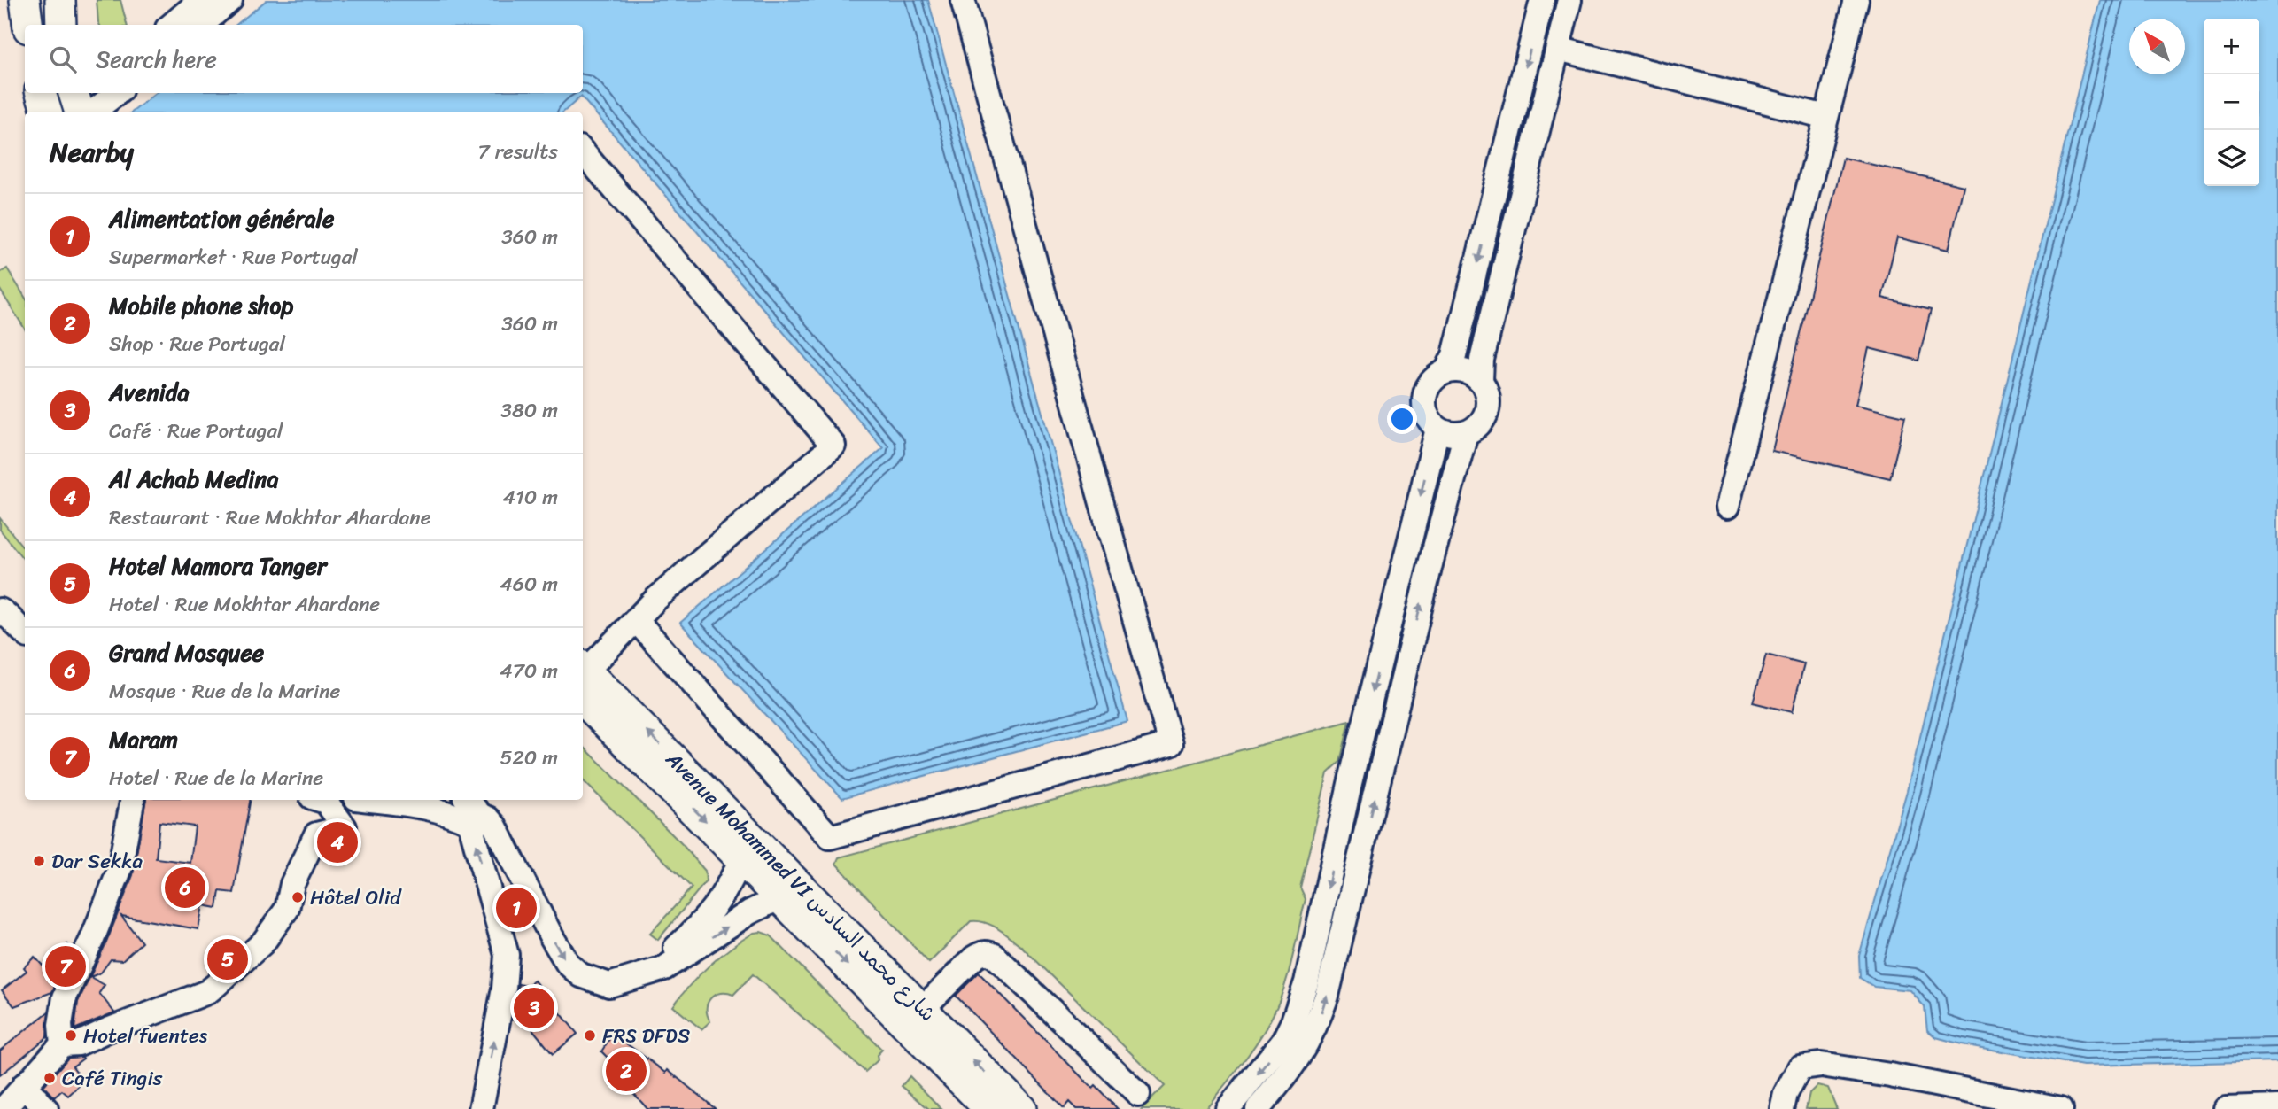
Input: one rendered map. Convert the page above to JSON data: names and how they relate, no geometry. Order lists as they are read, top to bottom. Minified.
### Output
{"streets":{"main road":["Avenue Mohammed VI شارع محمد السادس"]},"places":["Dar Sekka","Hôtel Olid","Hotel fuentes","FRS DFDS","Café Tingis"],"north":"top left","page":{"map_buttons":["+","−"],"search":"Search here","heading":["Nearby","7 results"],"list":[{"mark":"1","name":"Alimentation générale","note":"Supermarket · Rue Portugal","value":"360 m"},{"mark":"2","name":"Mobile phone shop","note":"Shop · Rue Portugal","value":"360 m"},{"mark":"3","name":"Avenida","note":"Café · Rue Portugal","value":"380 m"},{"mark":"4","name":"Al Achab Medina","note":"Restaurant · Rue Mokhtar Ahardane","value":"410 m"},{"mark":"5","name":"Hotel Mamora Tanger","note":"Hotel · Rue Mokhtar Ahardane","value":"460 m"},{"mark":"6","name":"Grand Mosquee","note":"Mosque · Rue de la Marine","value":"470 m"},{"mark":"7","name":"Maram","note":"Hotel · Rue de la Marine","value":"520 m"}],"pins":["4","6","1","5","7","3","2"]}}
